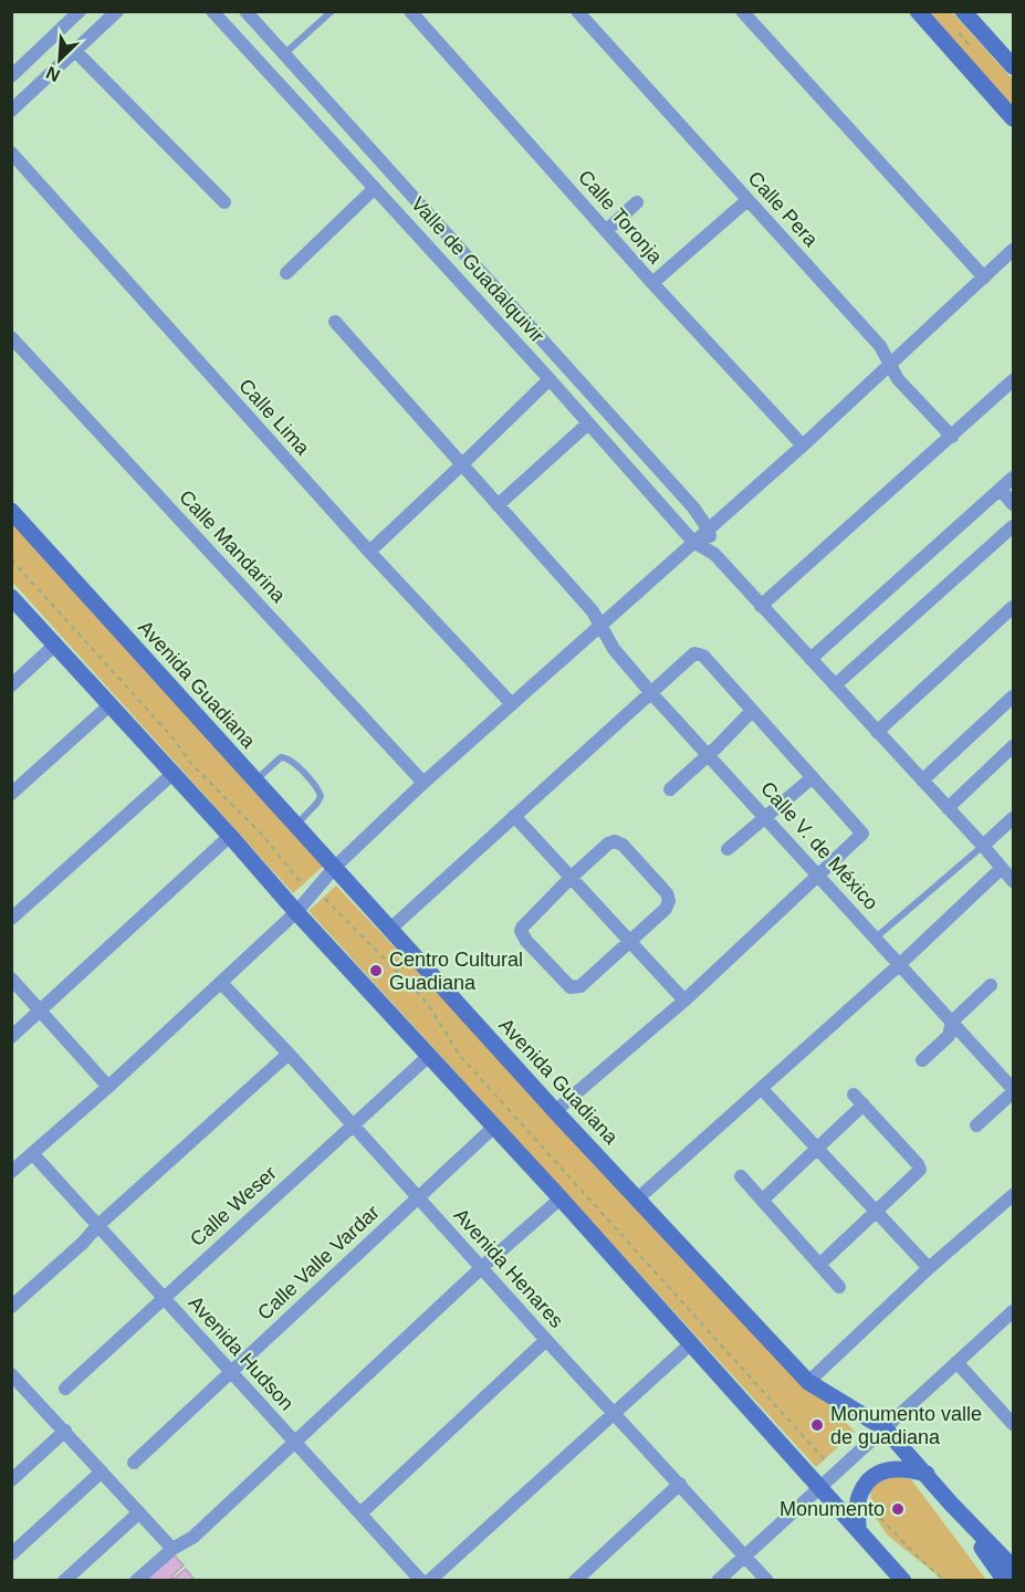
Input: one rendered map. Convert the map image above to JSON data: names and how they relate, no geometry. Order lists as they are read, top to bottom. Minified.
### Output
{"streets":{"street":["Calle Pera","Calle Toronja","Valle de Guadalquivir","Calle Lima","Calle Mandarina","Avenida Guadiana","Calle V. de México","Calle Weser","Calle Valle Vardar","Avenida Henares","Avenida Hudson"]},"crossings":[["Calle Weser","Avenida Henares"],["Calle Weser","Avenida Hudson"],["Calle Valle Vardar","Avenida Henares"],["Calle Valle Vardar","Avenida Hudson"]],"places":["Centro Cultural Guadiana","Monumento valle de guadiana","Monumento"],"north":"bottom left"}
